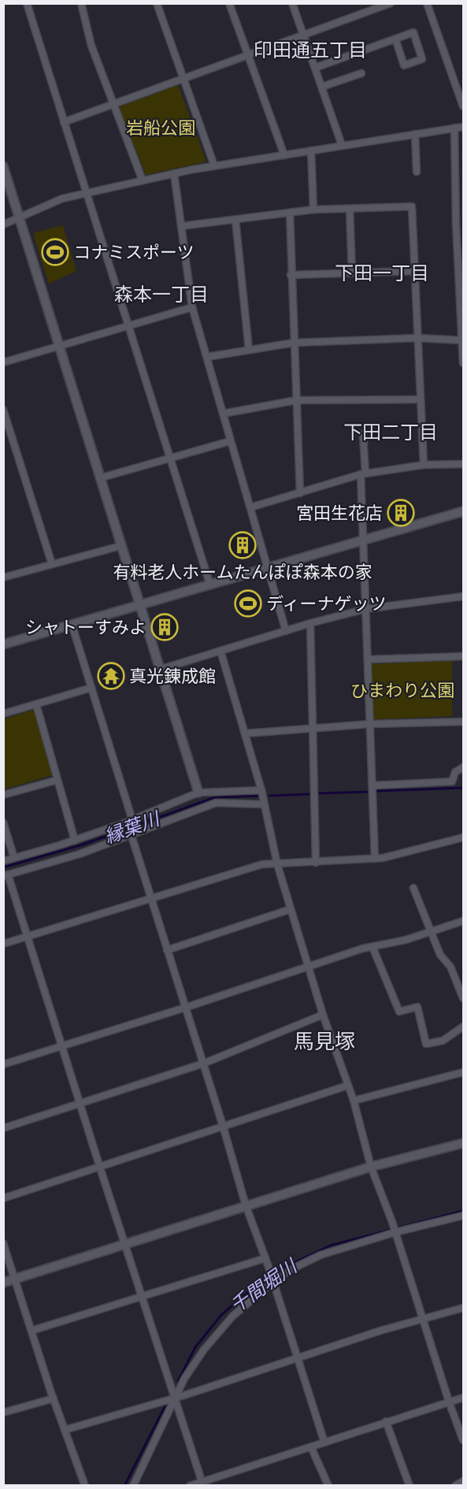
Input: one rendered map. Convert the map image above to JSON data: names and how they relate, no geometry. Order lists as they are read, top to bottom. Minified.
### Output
{"districts":["印田通五丁目","下田一丁目","森本一丁目","下田二丁目","馬見塚"],"water":["縁葉川","千間堀川"],"parks":["岩船公園","ひまわり公園"],"places":{"sports":["コナミスポーツ","ディーナゲッツ"],"building":["宮田生花店","有料老人ホームたんぽぽ森本の家","シャトーすみよ"],"temple":["真光錬成館"]}}
